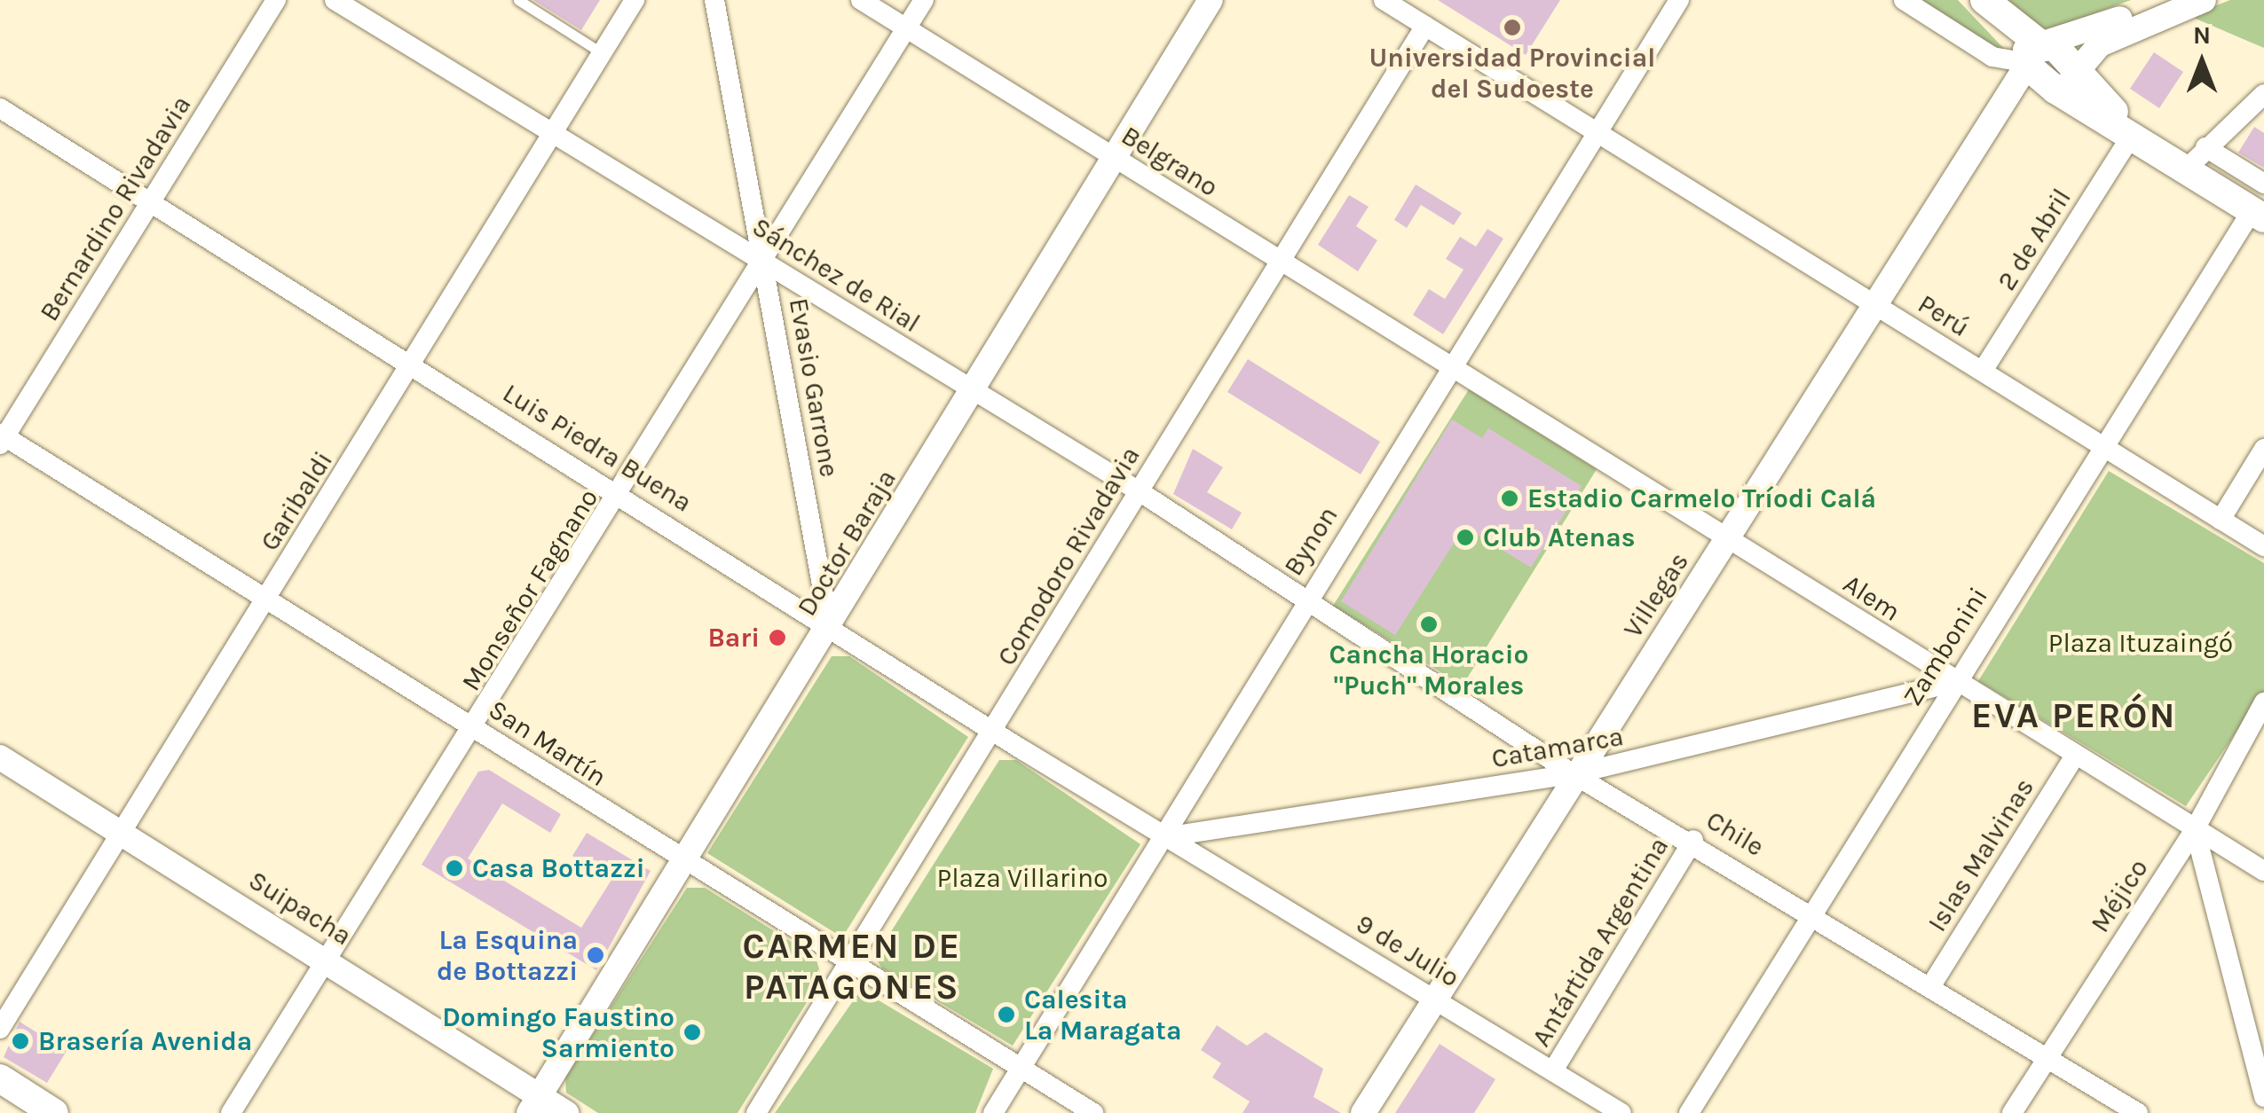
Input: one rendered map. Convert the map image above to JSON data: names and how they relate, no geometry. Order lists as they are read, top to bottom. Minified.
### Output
{"streets":{"street":["Belgrano","Bernardino Rivadavia","2 de Abril","Sánchez de Rial","Perú","Evasio Garrone","Luis Piedra Buena","Garibaldi","Bynon","Doctor Baraja","Comodoro Rivadavia","Monseñor Fagnano","Villegas","Alem","Zambonini","San Martín","Catamarca","Chile","Islas Malvinas","Méjico","Suipacha","Antártida Argentina","9 de Julio"]},"crossings":[["Belgrano","Bynon"],["Belgrano","Doctor Baraja"],["Belgrano","Comodoro Rivadavia"],["Belgrano","Monseñor Fagnano"],["Belgrano","Alem"],["Bernardino Rivadavia","Luis Piedra Buena"],["Bernardino Rivadavia","San Martín"],["2 de Abril","Perú"],["Sánchez de Rial","Evasio Garrone"],["Sánchez de Rial","Garibaldi"],["Sánchez de Rial","Bynon"],["Sánchez de Rial","Doctor Baraja"],["Sánchez de Rial","Comodoro Rivadavia"],["Sánchez de Rial","Monseñor Fagnano"],["Sánchez de Rial","Chile"],["Perú","Bynon"],["Perú","Comodoro Rivadavia"],["Perú","Villegas"],["Perú","Zambonini"],["Evasio Garrone","Luis Piedra Buena"],["Evasio Garrone","Doctor Baraja"],["Evasio Garrone","Monseñor Fagnano"],["Luis Piedra Buena","Garibaldi"],["Luis Piedra Buena","Bynon"],["Luis Piedra Buena","Doctor Baraja"],["Luis Piedra Buena","Comodoro Rivadavia"],["Luis Piedra Buena","Monseñor Fagnano"],["Luis Piedra Buena","Catamarca"],["Luis Piedra Buena","9 de Julio"],["Garibaldi","San Martín"],["Garibaldi","Suipacha"],["Bynon","Alem"],["Bynon","San Martín"],["Bynon","Catamarca"],["Bynon","Chile"],["Bynon","9 de Julio"],["Doctor Baraja","San Martín"],["Doctor Baraja","Suipacha"],["Comodoro Rivadavia","San Martín"],["Monseñor Fagnano","San Martín"],["Monseñor Fagnano","Suipacha"],["Villegas","Alem"],["Villegas","Catamarca"],["Villegas","Chile"],["Villegas","9 de Julio"],["Alem","Zambonini"],["Alem","Catamarca"],["Alem","Islas Malvinas"],["Alem","Méjico"],["Zambonini","Catamarca"],["Zambonini","Chile"],["Catamarca","Chile"],["Catamarca","9 de Julio"],["Chile","Islas Malvinas"],["Chile","Méjico"],["Chile","Antártida Argentina"],["Antártida Argentina","9 de Julio"]],"districts":["EVA PERÓN","CARMEN DE PATAGONES"],"parks":["Plaza Ituzaingó","Plaza Villarino"],"places":["Universidad Provincial del Sudoeste","Estadio Carmelo Tríodi Calá","Club Atenas","Cancha Horacio \"Puch\" Morales","Bari","Casa Bottazzi","La Esquina de Bottazzi","Calesita La Maragata","Domingo Faustino Sarmiento","Brasería Avenida"],"north":"top"}
